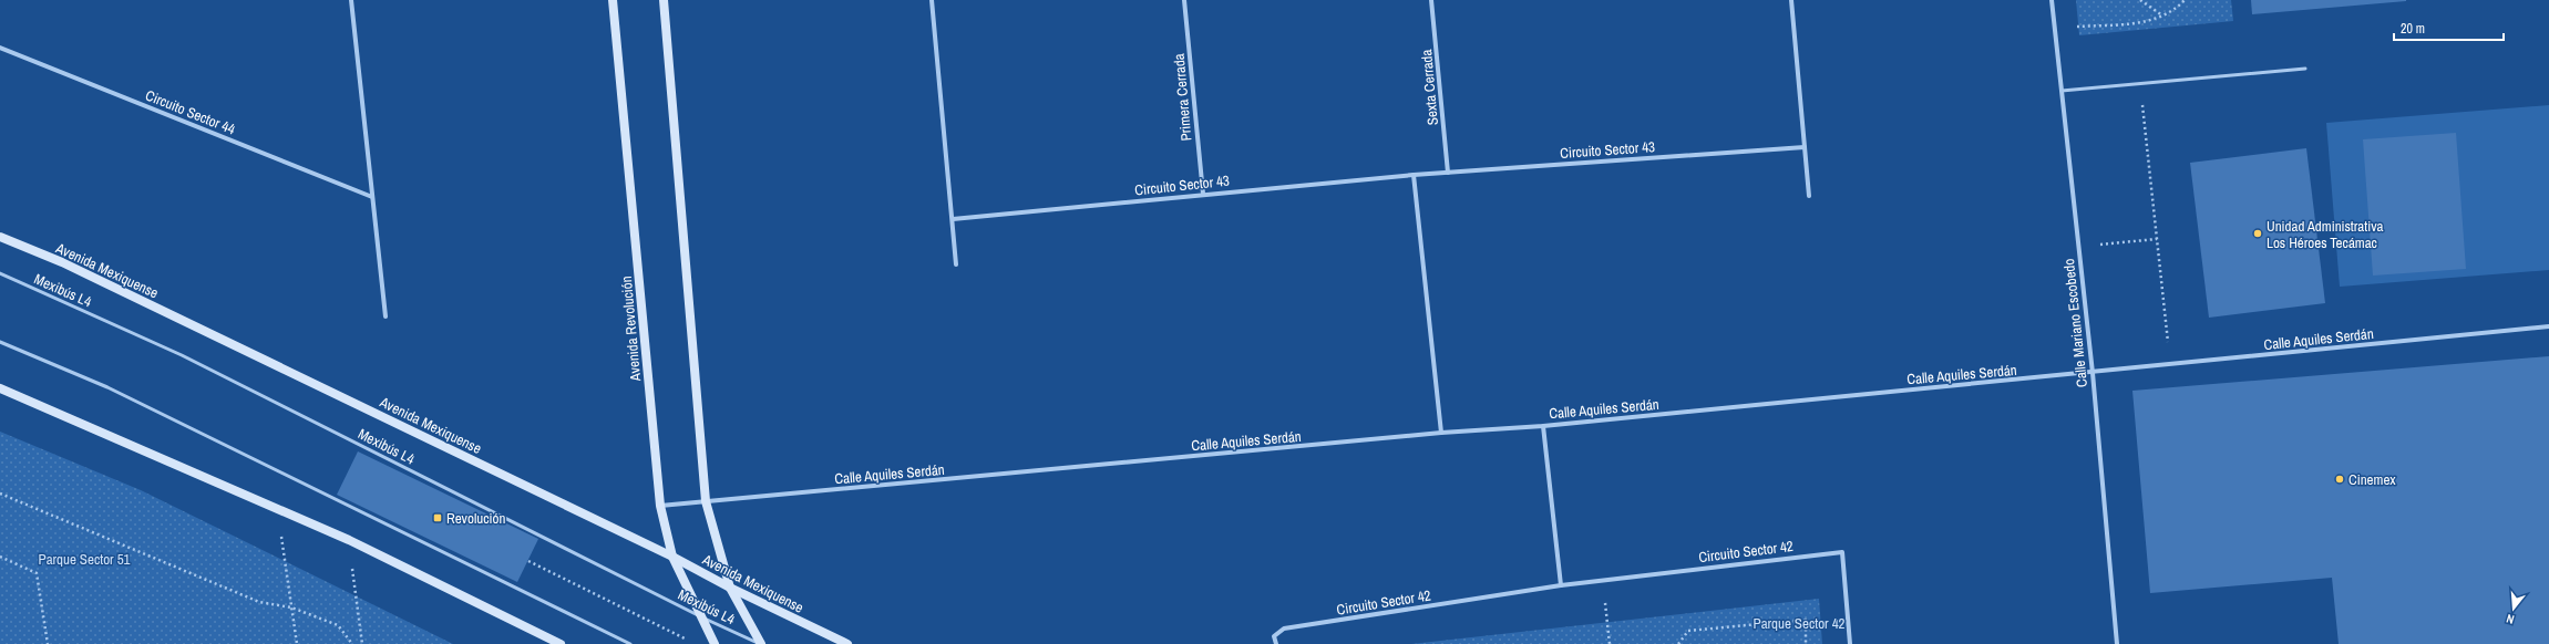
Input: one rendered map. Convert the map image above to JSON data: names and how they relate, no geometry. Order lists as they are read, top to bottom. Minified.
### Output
{"streets":{"main road":["Avenida Mexiquense","Avenida Revolución"],"street":["Sexta Cerrada","Primera Cerrada","Circuito Sector 44","Circuito Sector 43","Calle Mariano Escobedo","Calle Aquiles Serdán","Circuito Sector 42"],"lane":["Mexibús L4"]},"crossings":[["Sexta Cerrada","Circuito Sector 43"],["Primera Cerrada","Circuito Sector 43"],["Avenida Mexiquense","Avenida Revolución"],["Mexibús L4","Avenida Revolución"],["Calle Mariano Escobedo","Calle Aquiles Serdán"],["Avenida Revolución","Calle Aquiles Serdán"]],"parks":["Parque Sector 51","Parque Sector 42"],"places":{"other":["Unidad Administrativa Los Héroes Tecámac","Cinemex"],"transit":["Revolución"]},"scale_bar":"20 m","north":"bottom"}
